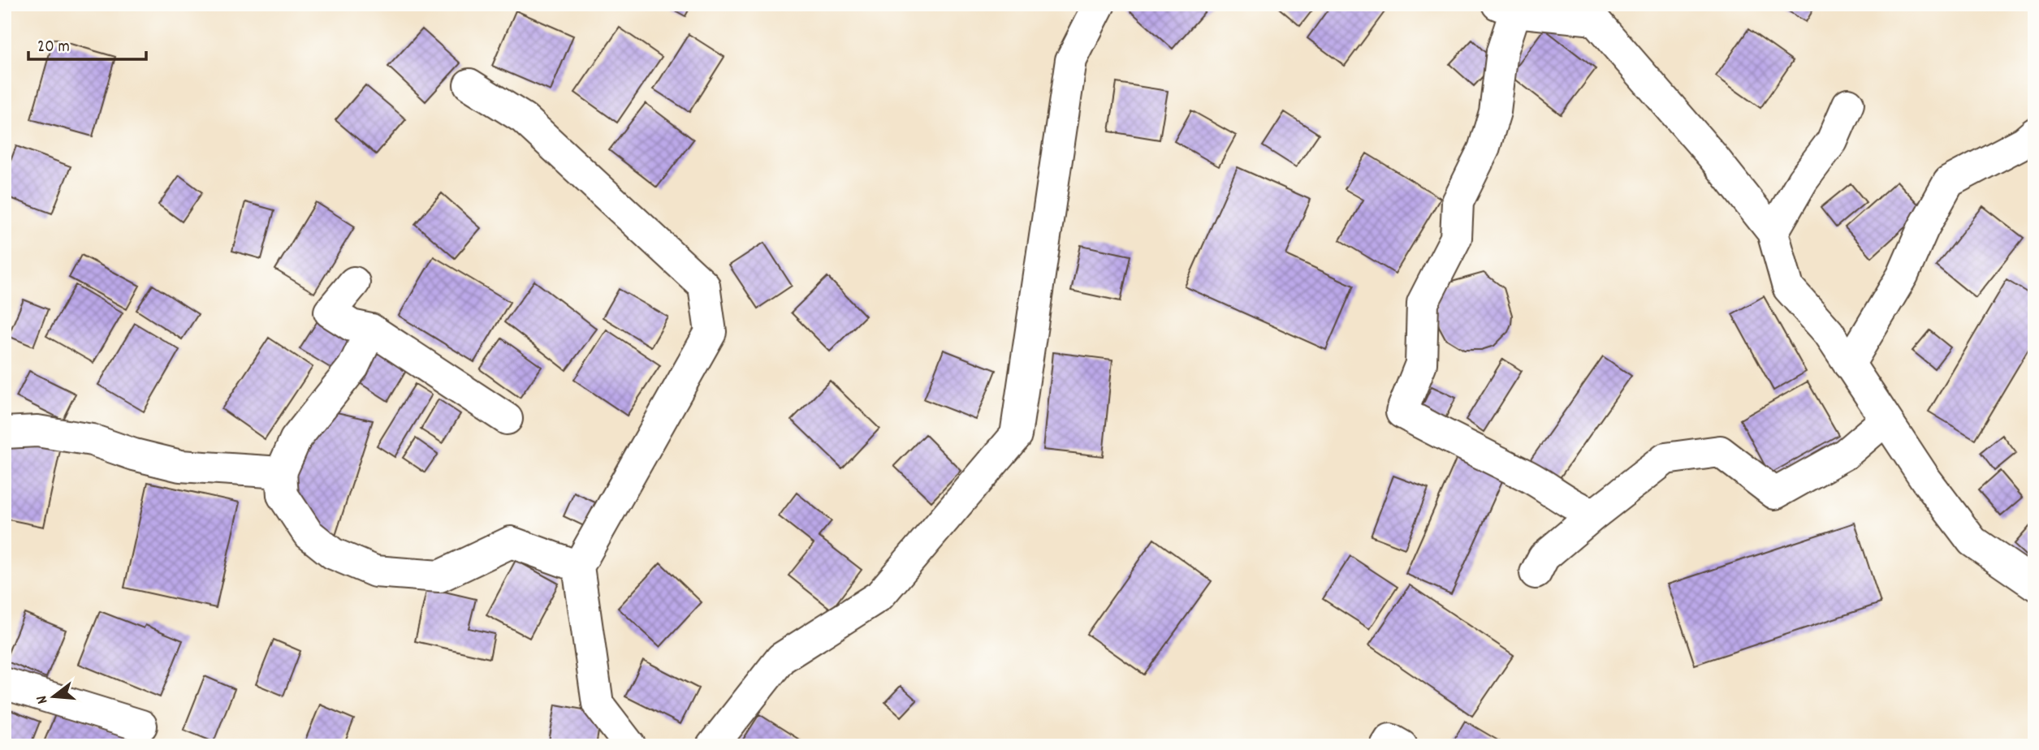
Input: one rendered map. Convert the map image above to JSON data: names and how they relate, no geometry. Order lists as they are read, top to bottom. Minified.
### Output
{"scale_bar":"20 m","north":"left"}
